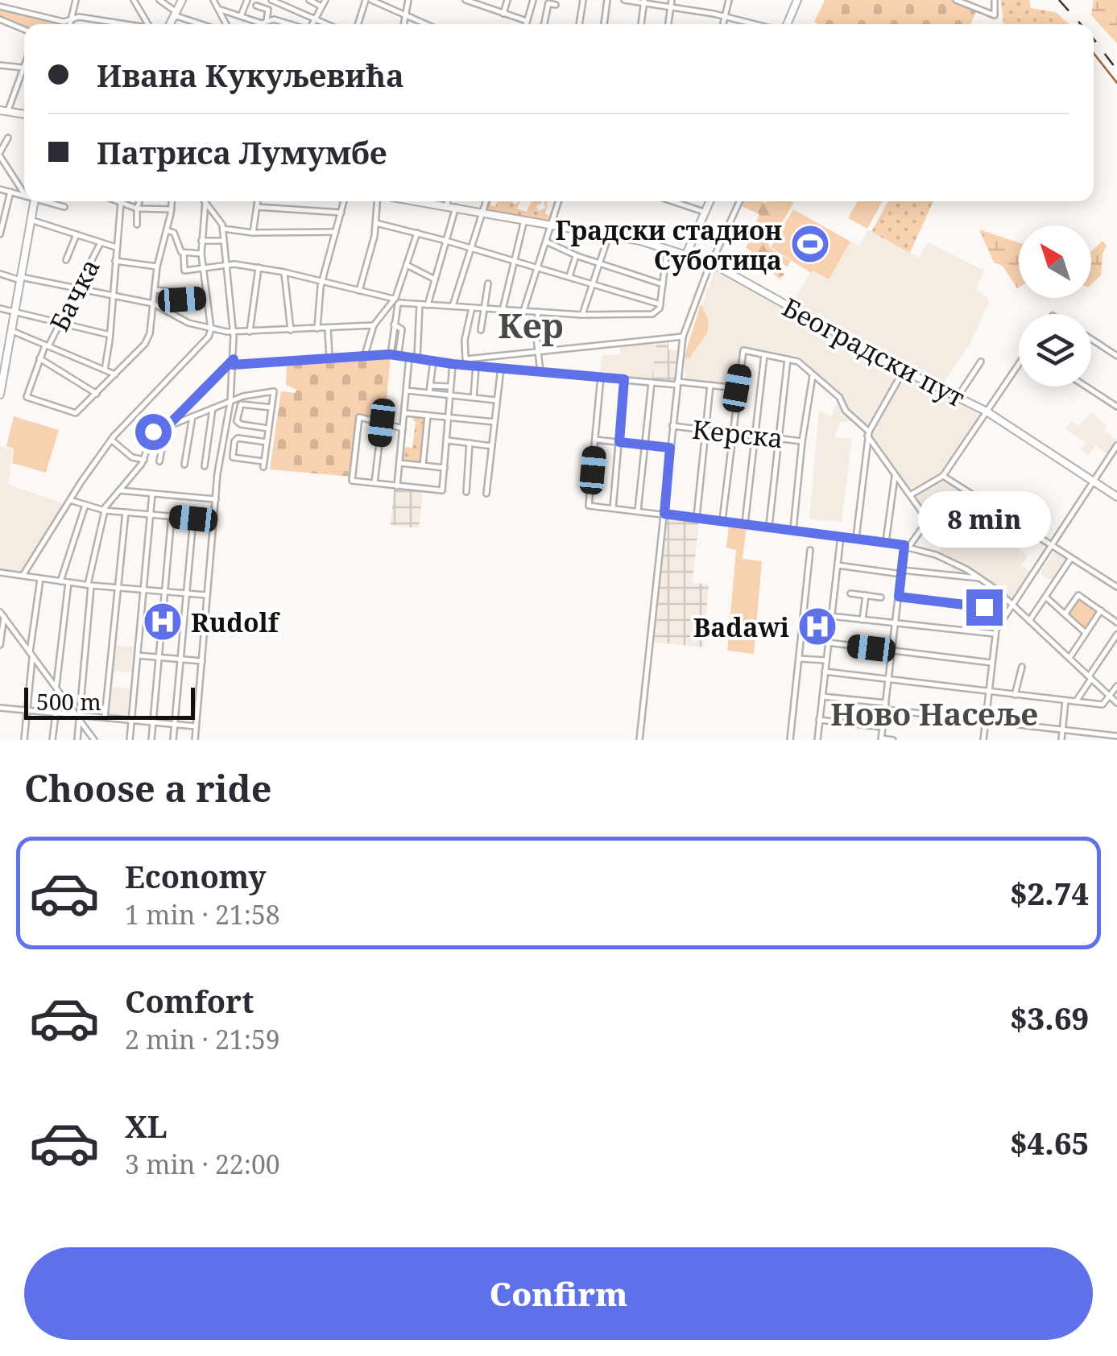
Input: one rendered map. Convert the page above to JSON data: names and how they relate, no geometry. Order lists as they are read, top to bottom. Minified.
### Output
{"streets":{"main road":["Београдски пут"],"street":["Бачка","Керска"]},"districts":["Кер","Ново Насеље"],"places":{"sports":["Градски стадион Суботица"],"hospital":["Rudolf","Badawi"]},"scale_bar":"500 m","north":"top left","page":{"banner":["Ивана Кукуљевића","Патриса Лумумбе"],"bubble":"8 min","scale":"500 m","heading":"Choose a ride","list":[{"name":"Economy","note":"1 min · 21:58","value":"$2.74"},{"name":"Comfort","note":"2 min · 21:59","value":"$3.69"},{"name":"XL","note":"3 min · 22:00","value":"$4.65"}],"buttons":"Confirm"}}
